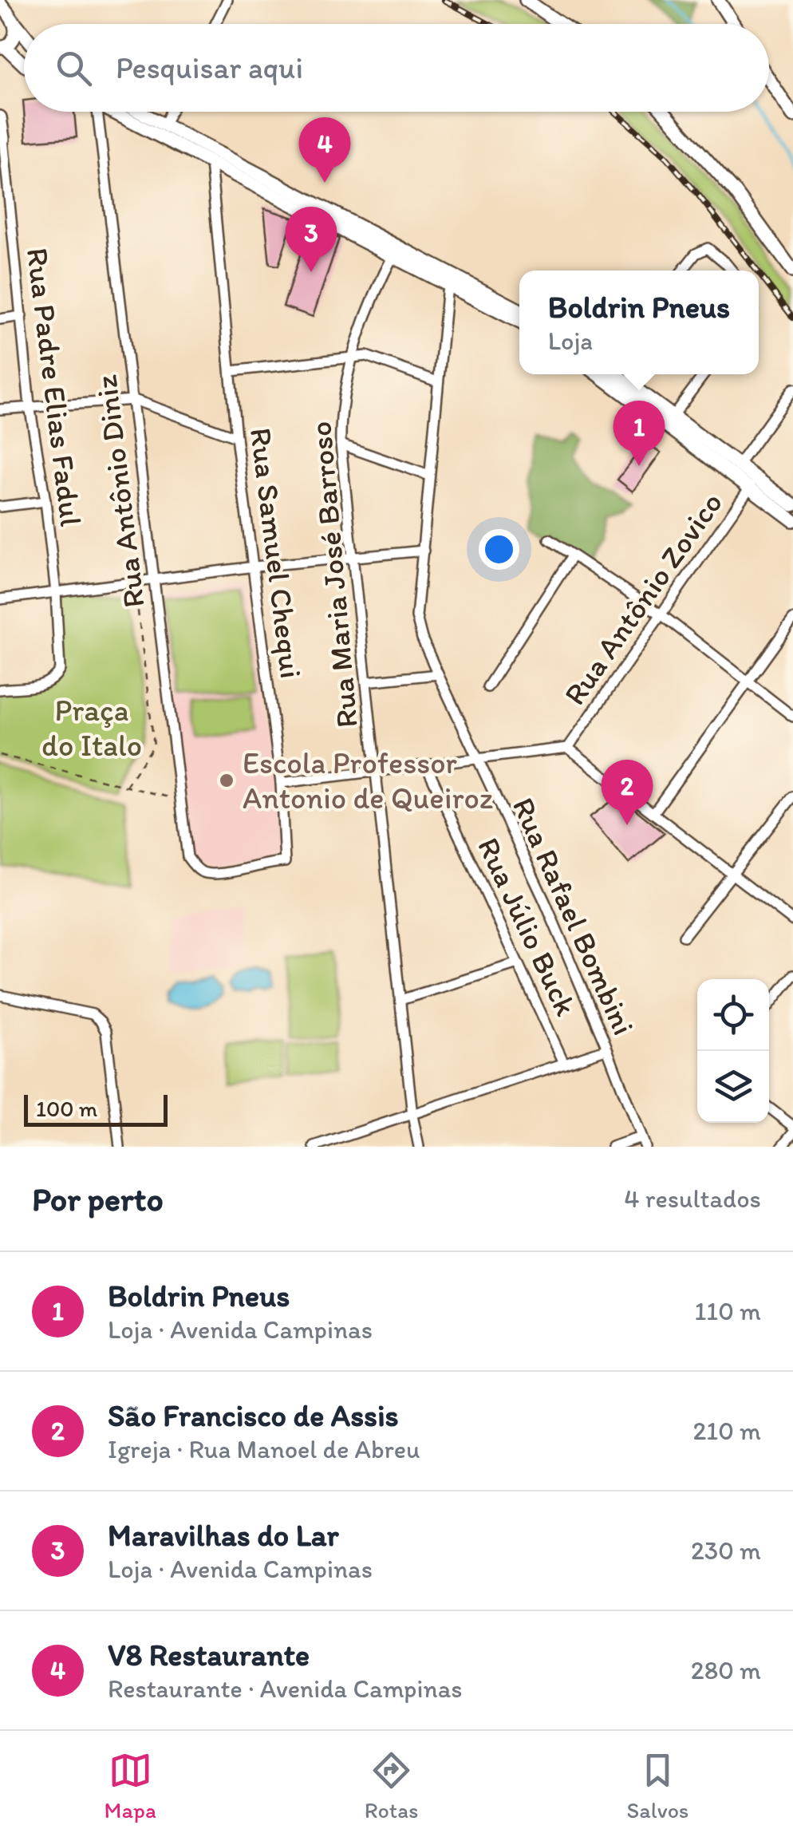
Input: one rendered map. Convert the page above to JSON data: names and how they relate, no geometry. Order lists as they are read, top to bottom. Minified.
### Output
{"streets":{"street":["Rua Padre Elias Fadul","Rua Antônio Diniz","Rua Samuel Chequi","Rua Maria José Barroso","Rua Antônio Zovico","Rua Rafael Bombini","Rua Júlio Buck"]},"crossings":[["Rua Antônio Diniz","Rua Samuel Chequi"]],"parks":["Praça do Italo"],"places":["Escola Professor Antonio de Queiroz"],"scale_bar":"100 m","page":{"search":"Pesquisar aqui","pins":["4","3","1","2"],"popup":["Boldrin Pneus","Loja"],"scale":"100 m","heading":["Por perto","4 resultados"],"list":[{"mark":"1","name":"Boldrin Pneus","note":"Loja · Avenida Campinas","value":"110 m"},{"mark":"2","name":"São Francisco de Assis","note":"Igreja · Rua Manoel de Abreu","value":"210 m"},{"mark":"3","name":"Maravilhas do Lar","note":"Loja · Avenida Campinas","value":"230 m"},{"mark":"4","name":"V8 Restaurante","note":"Restaurante · Avenida Campinas","value":"280 m"}],"nav":["Mapa","Rotas","Salvos"]}}
